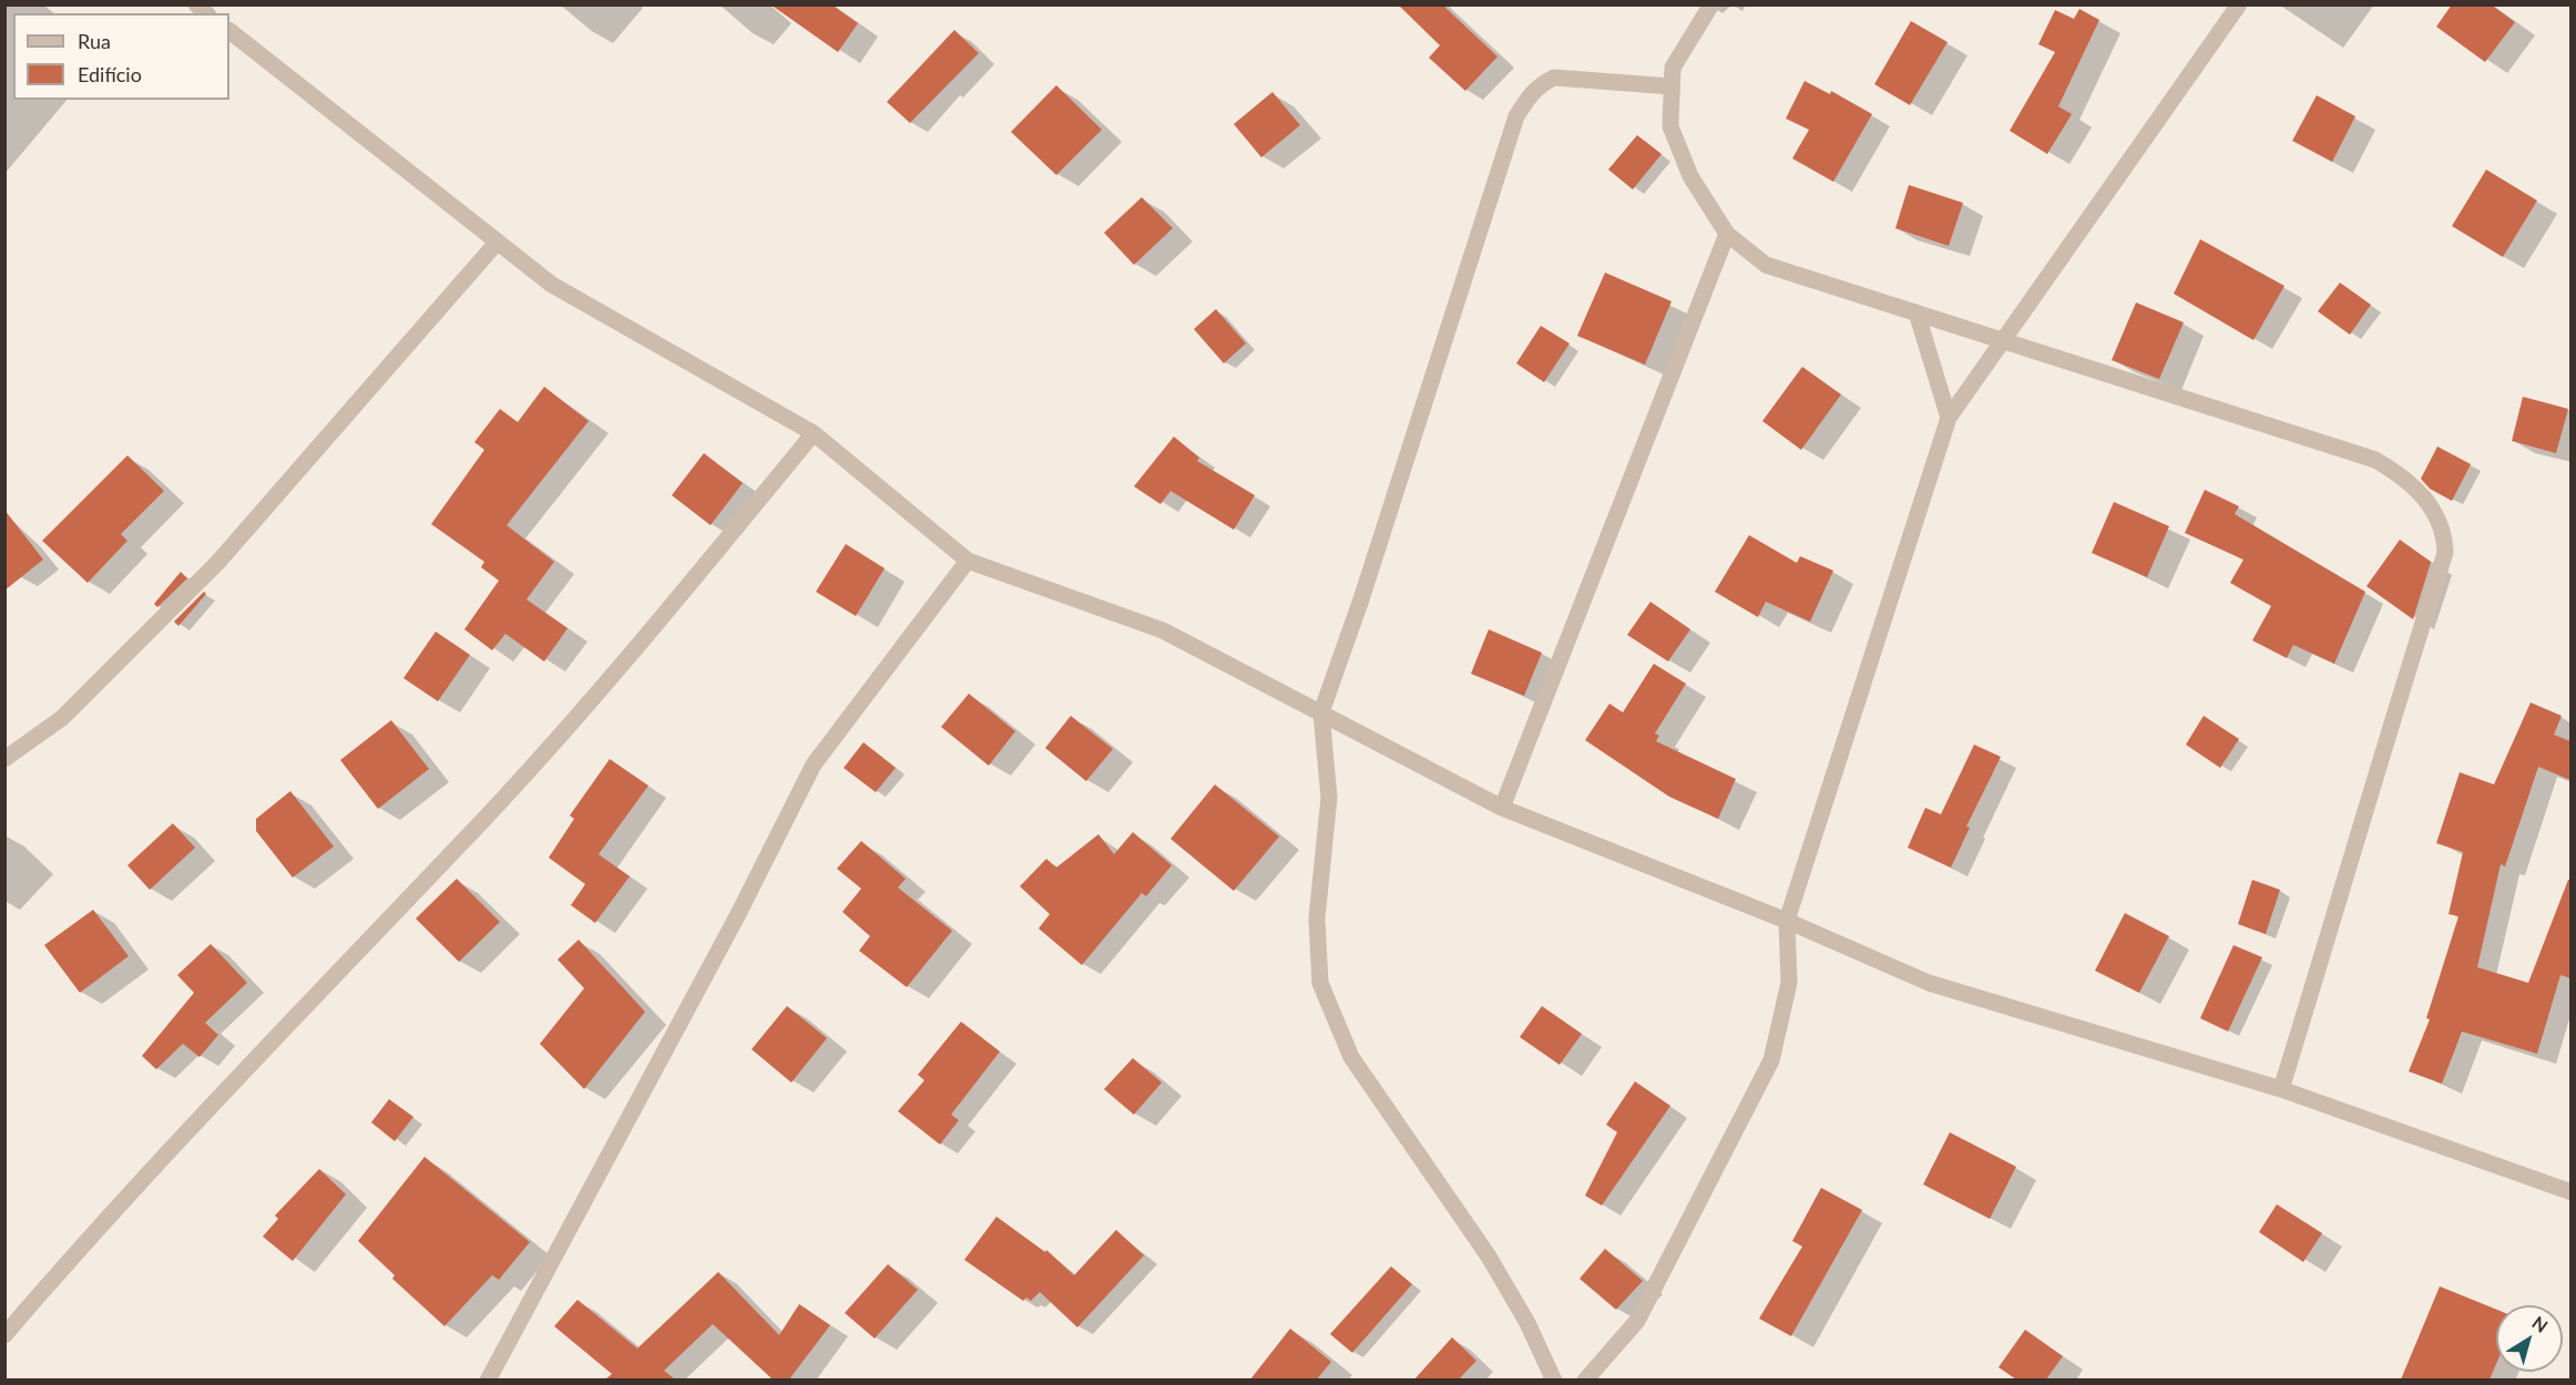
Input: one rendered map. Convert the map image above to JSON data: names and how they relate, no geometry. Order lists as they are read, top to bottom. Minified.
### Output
{"legend":["Rua","Edifício"],"north":"top right"}
